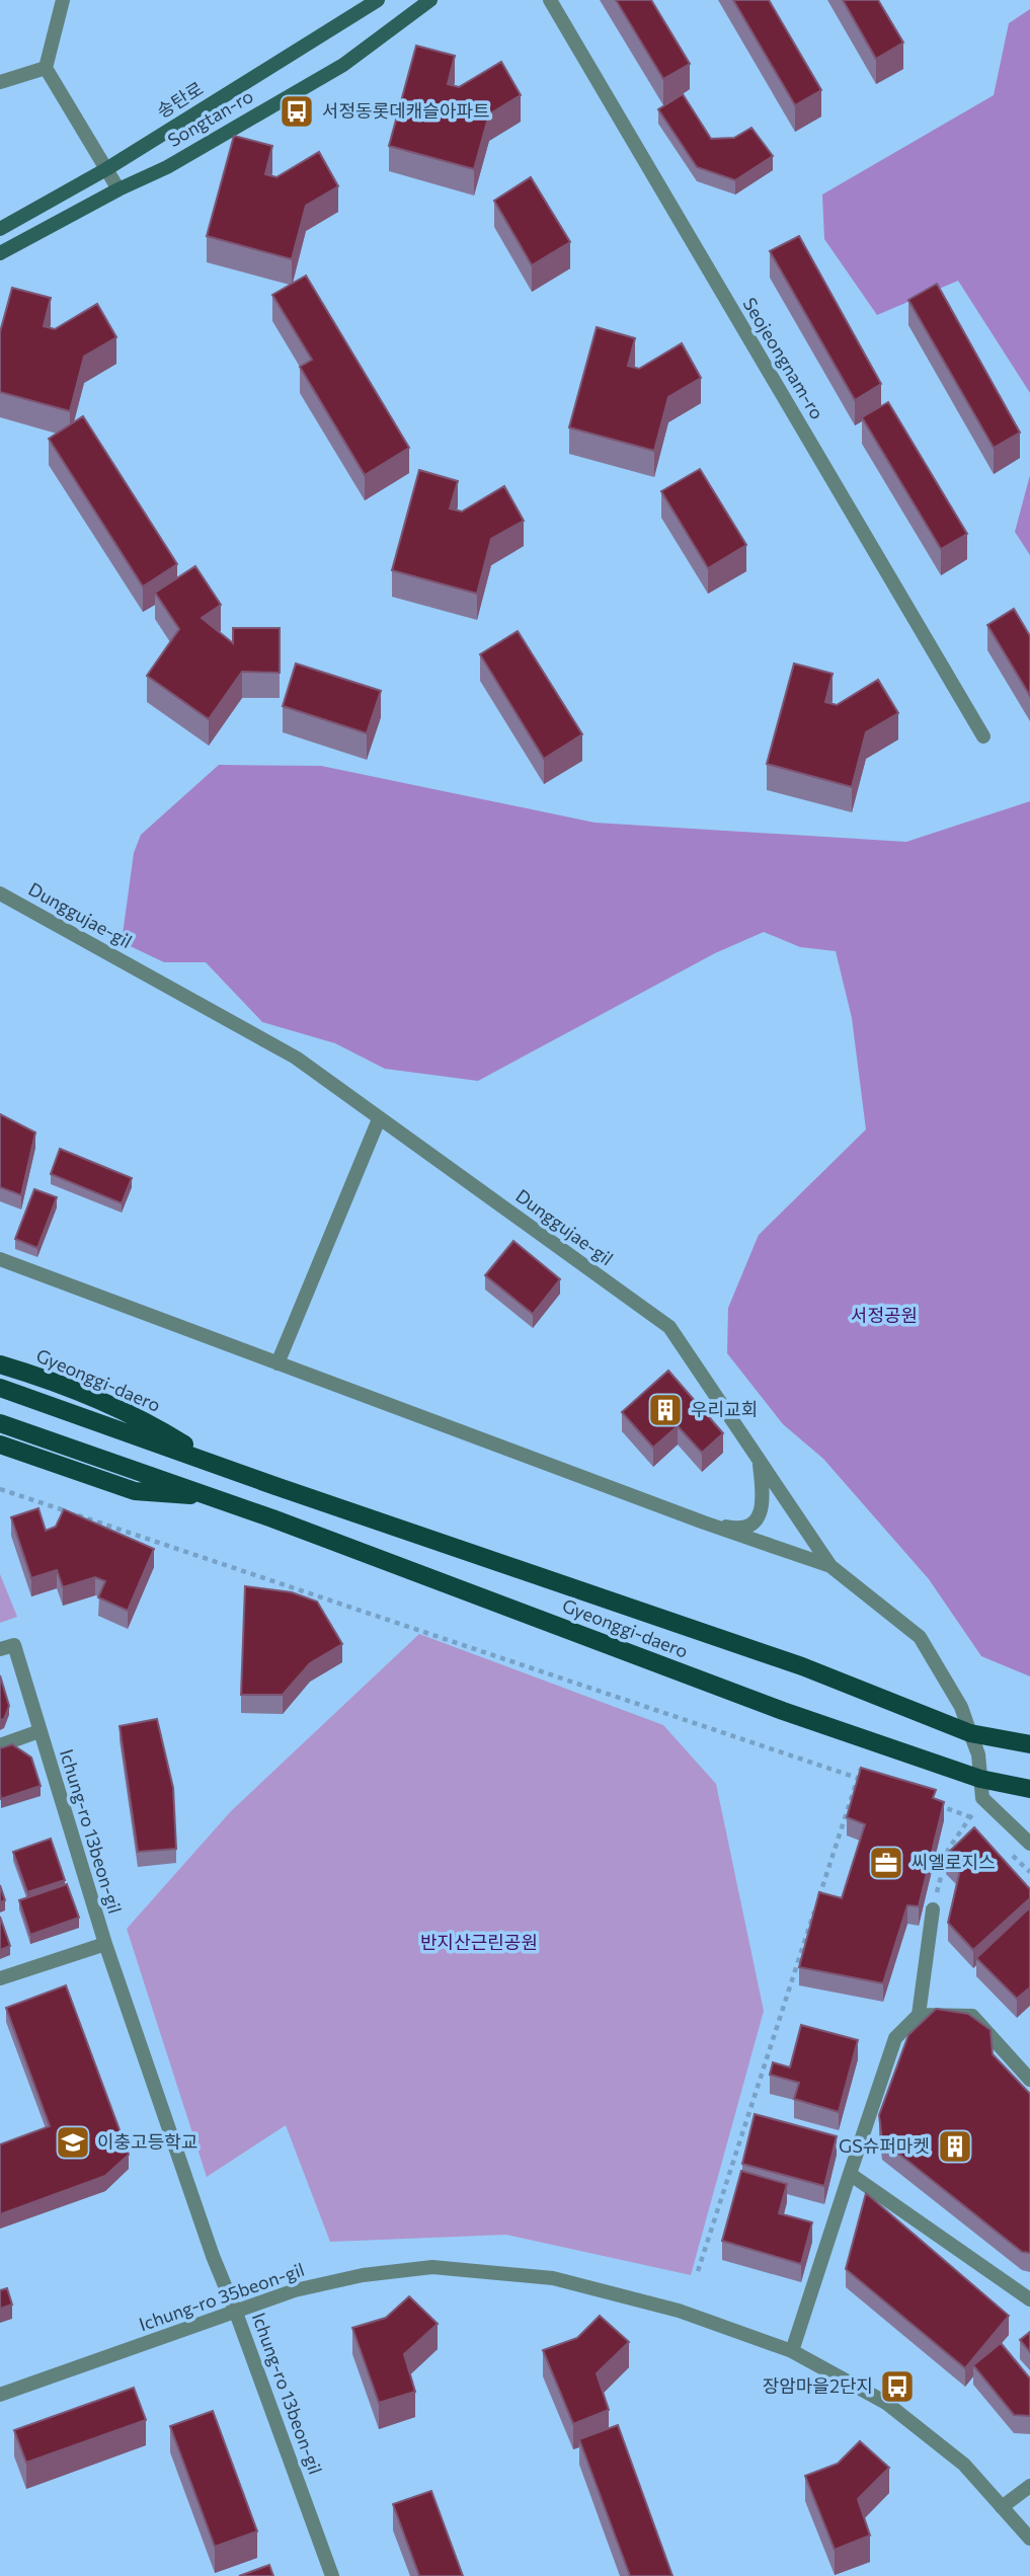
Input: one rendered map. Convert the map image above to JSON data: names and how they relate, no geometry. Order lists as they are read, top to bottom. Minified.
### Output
{"streets":{"main road":["송탄로","Songtan-ro","Gyeonggi-daero"],"street":["Seojeongnam-ro","Dunggujae-gil","Ichung-ro 13beon-gil","Ichung-ro 35beon-gil"]},"crossings":[["Dunggujae-gil","Gyeonggi-daero"],["Ichung-ro 13beon-gil","Ichung-ro 35beon-gil"]],"parks":["서정공원","반지산근린공원"],"places":{"bus stop":["서정동롯데캐슬아파트","장암마을2단지"],"building":["우리교회","GS슈퍼마켓"],"office":["씨엘로지스"],"school or university":["이충고등학교"]}}
